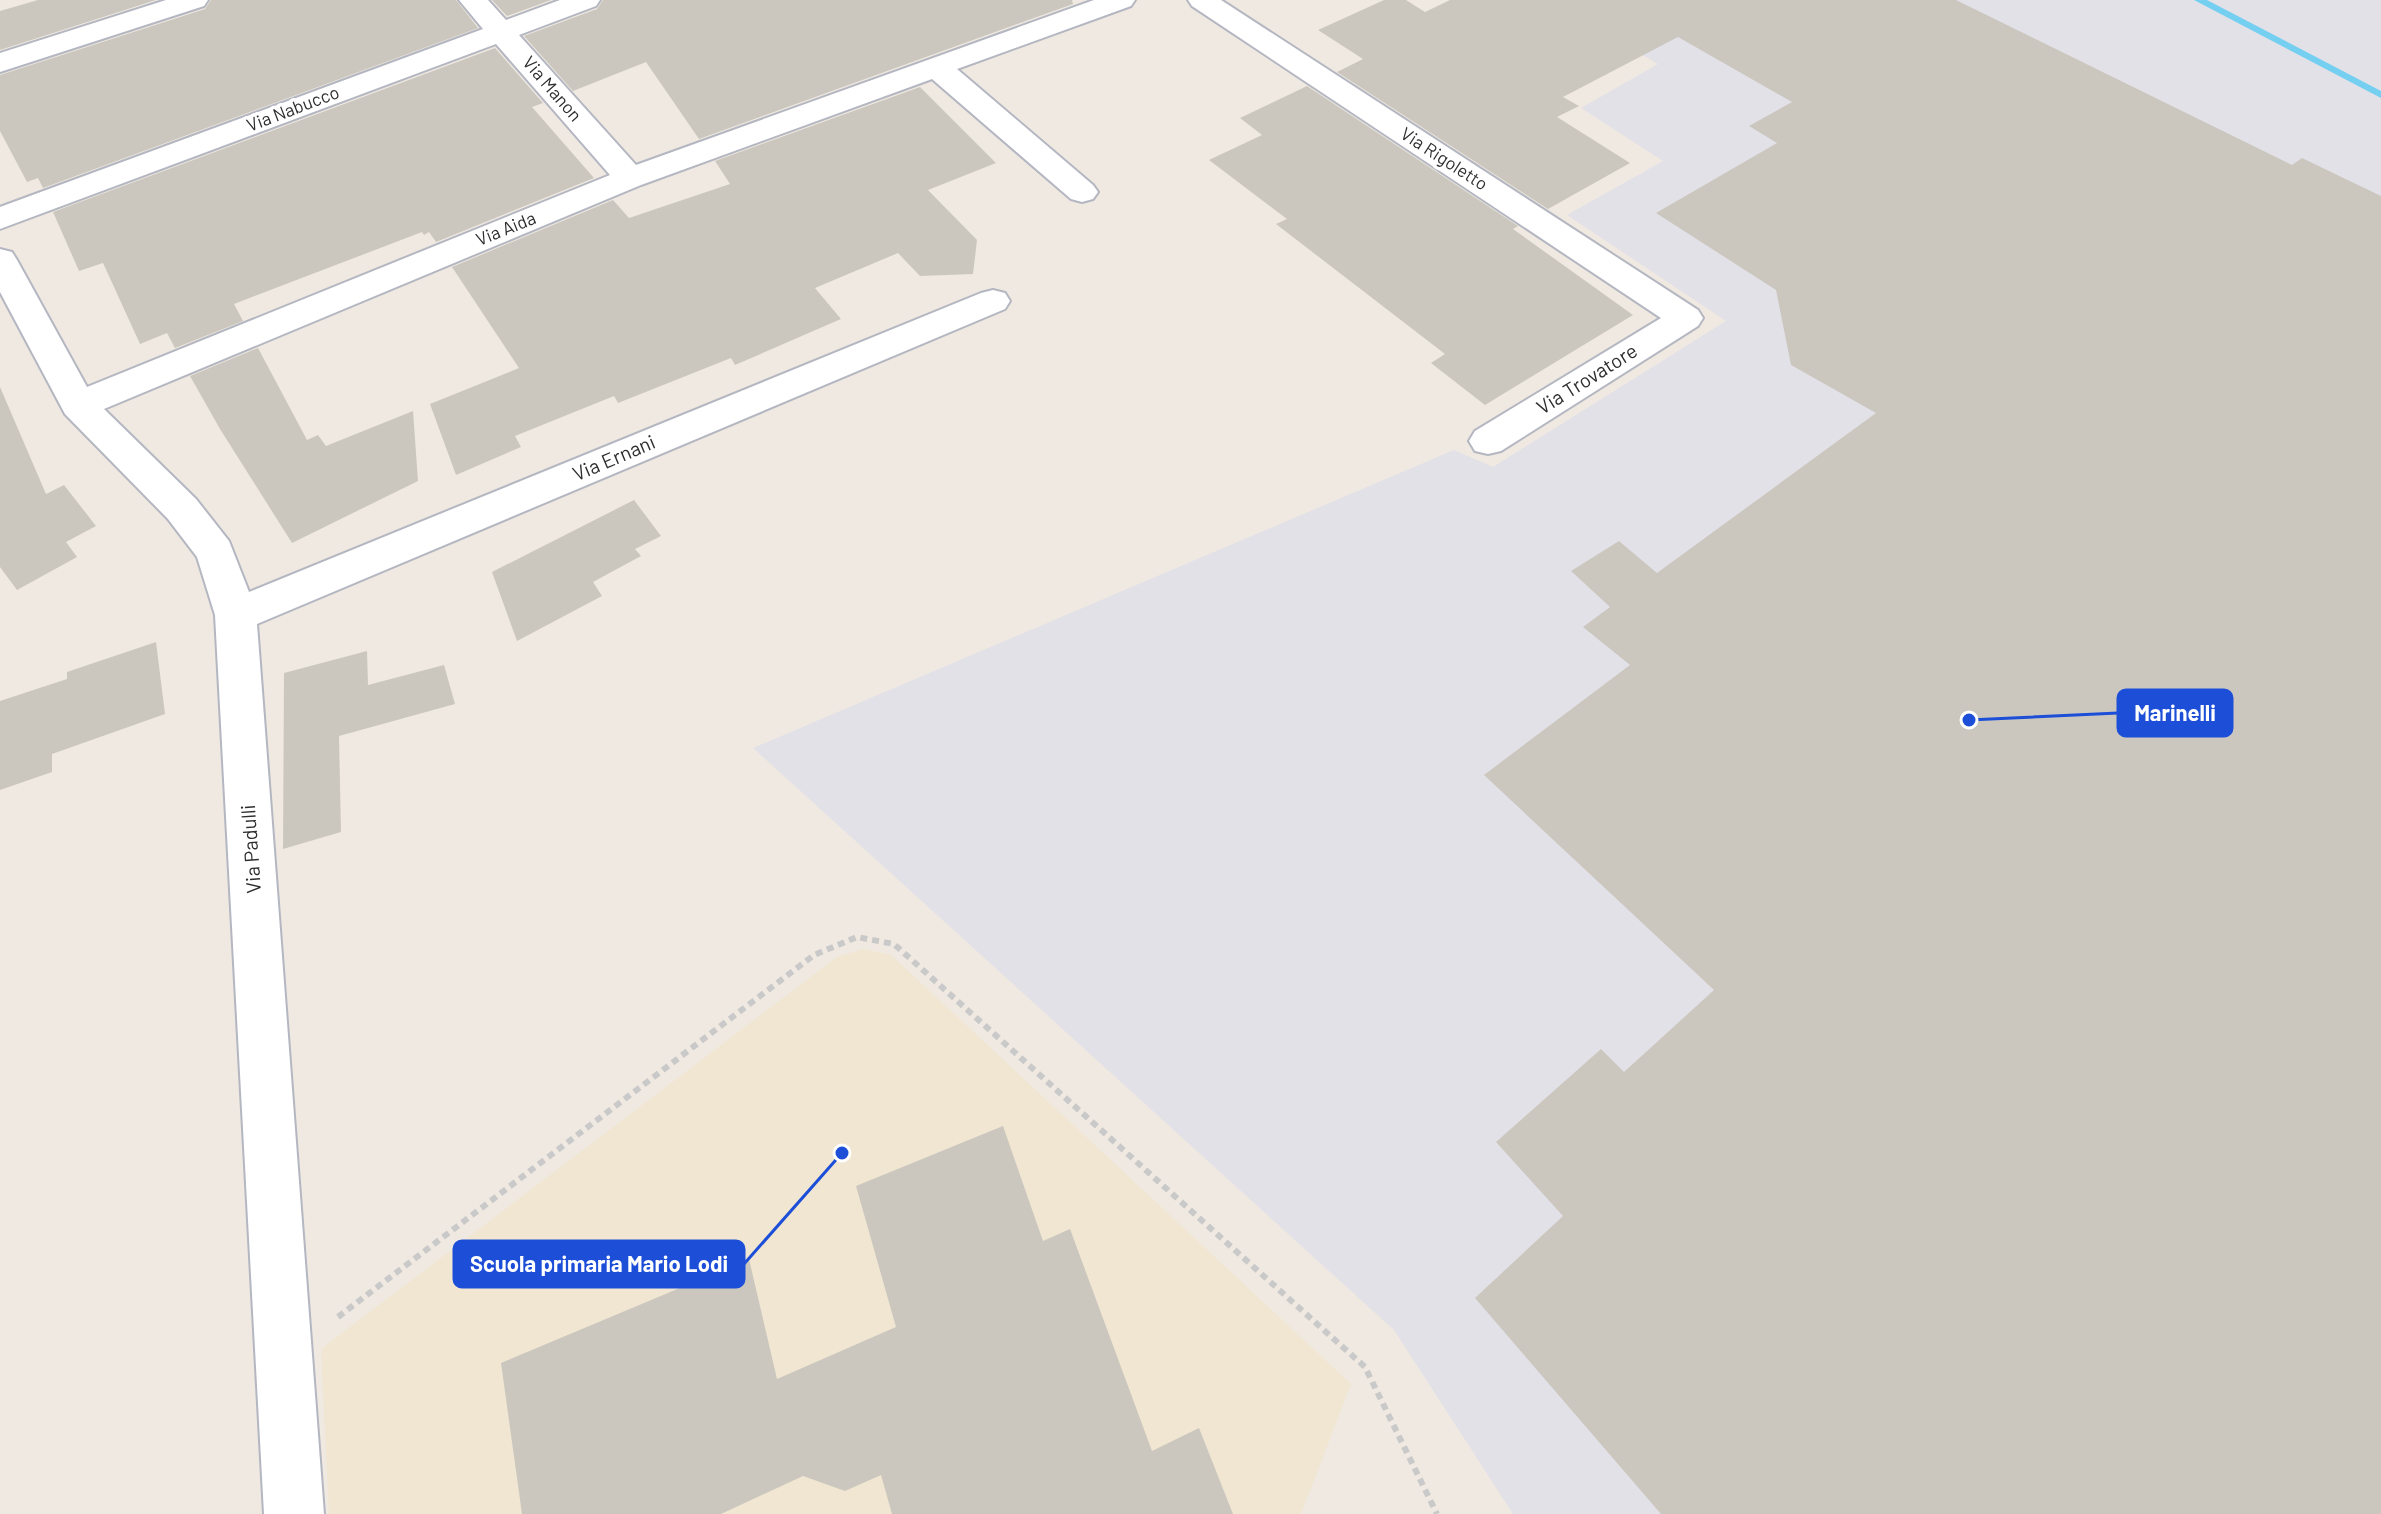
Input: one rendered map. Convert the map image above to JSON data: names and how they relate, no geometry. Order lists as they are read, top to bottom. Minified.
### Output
{"streets":{"street":["Via Manon","Via Nabucco","Via Rigoletto","Via Aida","Via Trovatore","Via Ernani","Via Padulli"]},"crossings":[["Via Manon","Via Nabucco"],["Via Manon","Via Aida"],["Via Rigoletto","Via Trovatore"],["Via Aida","Via Padulli"],["Via Ernani","Via Padulli"]],"places":["Marinelli","Scuola primaria Mario Lodi"]}
